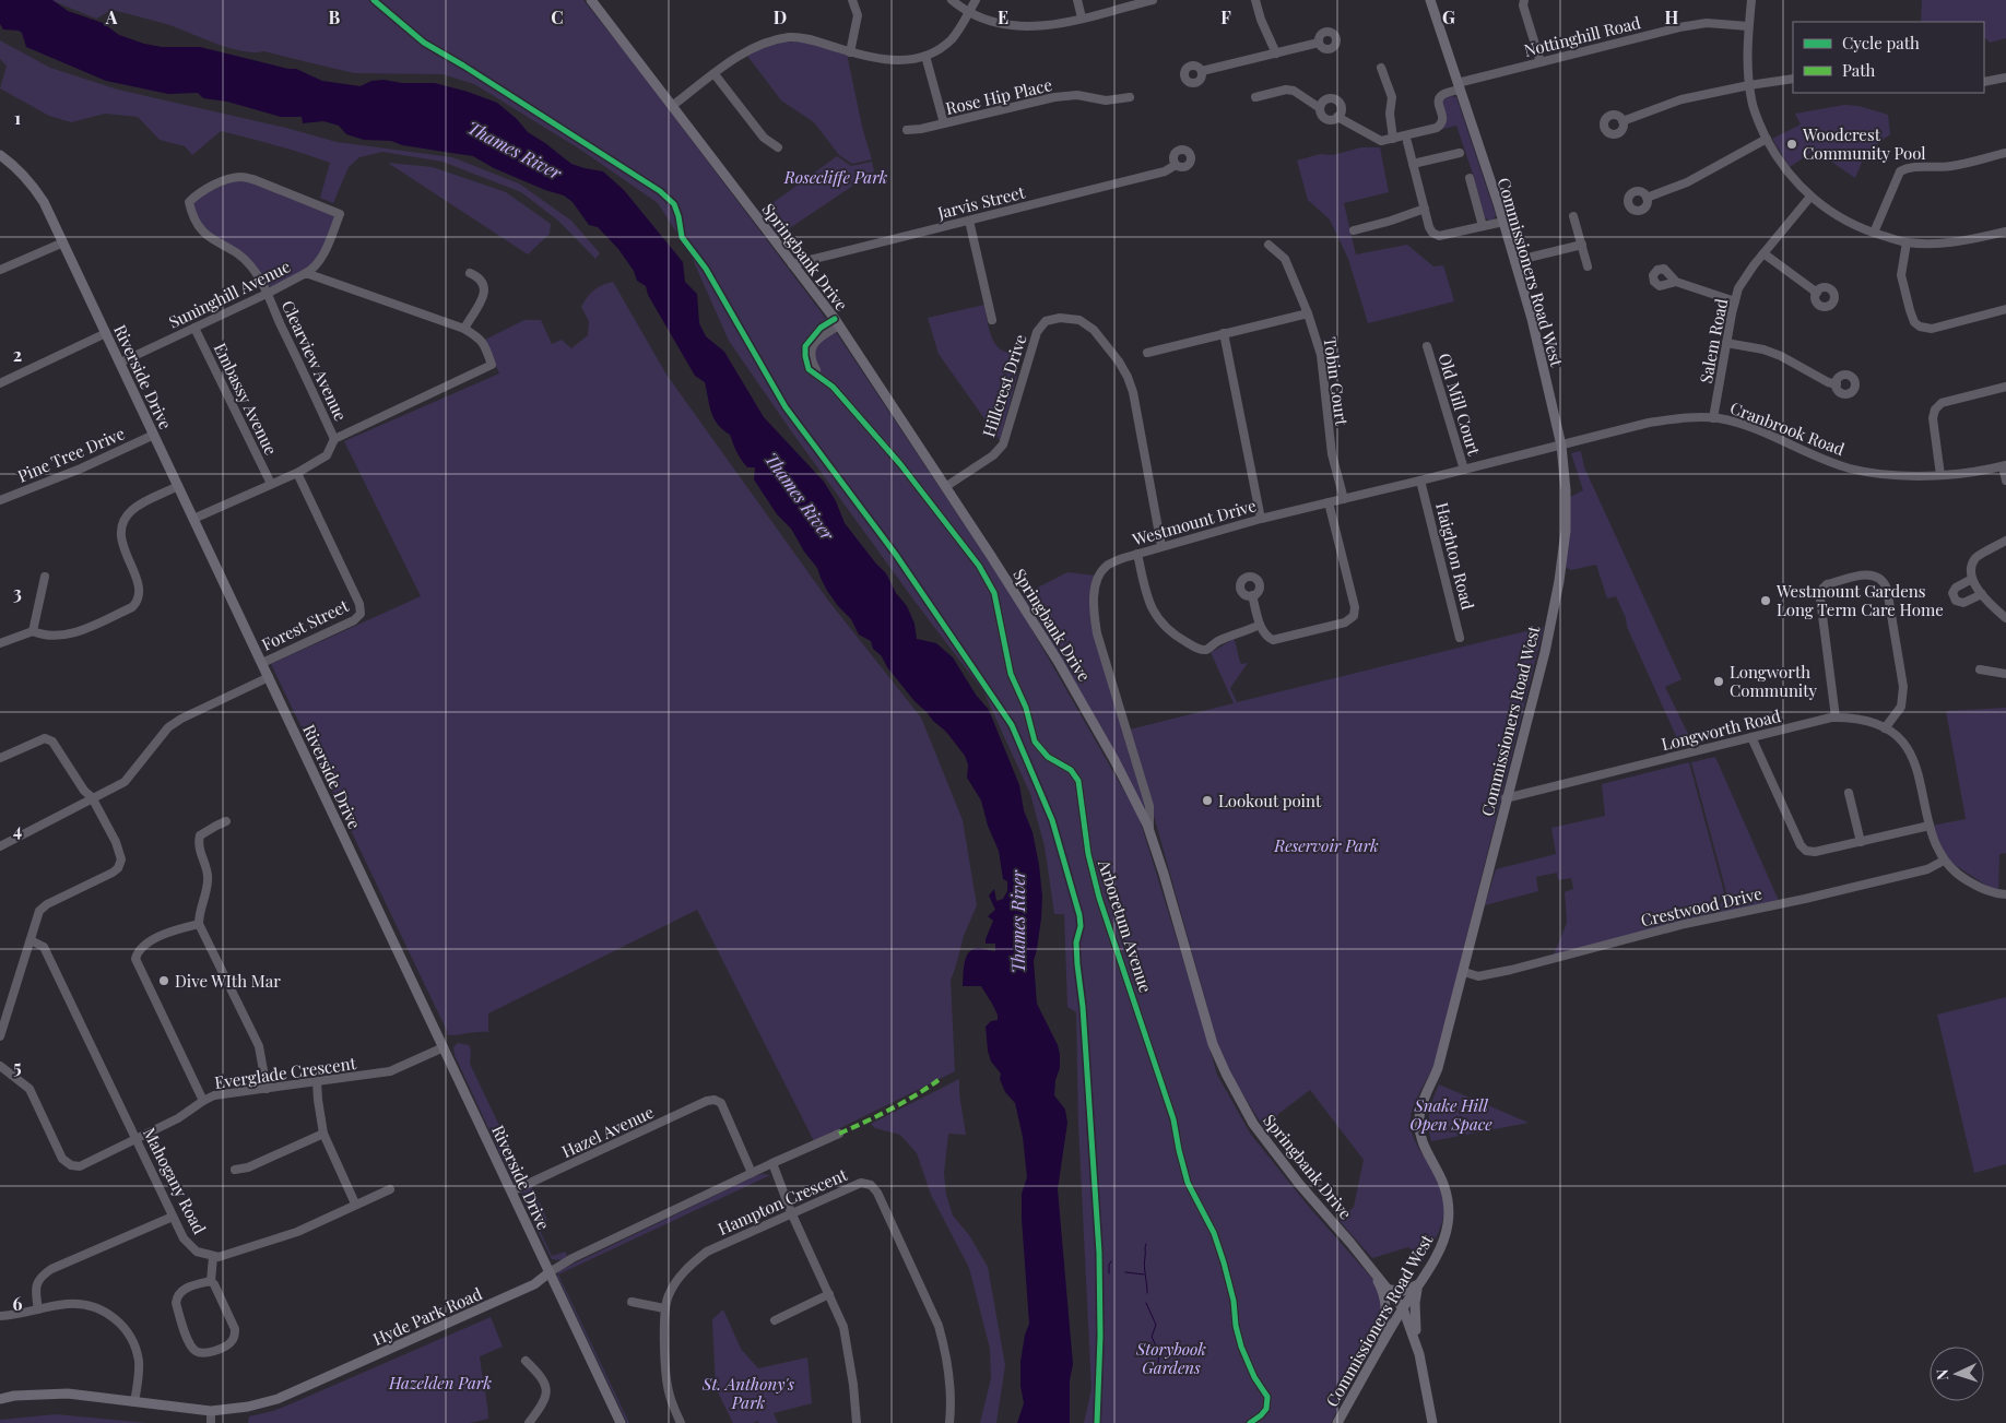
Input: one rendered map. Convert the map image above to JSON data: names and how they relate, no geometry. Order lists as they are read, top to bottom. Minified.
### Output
{"streets":{"main road":["Springbank Drive","Commissioners Road West","Riverside Drive","Hyde Park Road"],"street":["Nottinghill Road","Rose Hip Place","Jarvis Street","Suninghill Avenue","Salem Road","Clearview Avenue","Tobin Court","Hillcrest Drive","Embassy Avenue","Old Mill Court","Cranbrook Road","Pine Tree Drive","Westmount Drive","Haighton Road","Forest Street","Longworth Road","Crestwood Drive","Arboretum Avenue","Everglade Crescent","Hazel Avenue","Mahogany Road","Hampton Crescent"]},"crossings":[["Nottinghill Road","Commissioners Road West"],["Jarvis Street","Springbank Drive"],["Springbank Drive","Commissioners Road West"],["Springbank Drive","Hillcrest Drive"],["Springbank Drive","Westmount Drive"],["Springbank Drive","Arboretum Avenue"],["Commissioners Road West","Cranbrook Road"],["Commissioners Road West","Westmount Drive"],["Commissioners Road West","Longworth Road"],["Commissioners Road West","Crestwood Drive"],["Suninghill Avenue","Clearview Avenue"],["Suninghill Avenue","Riverside Drive"],["Suninghill Avenue","Embassy Avenue"],["Salem Road","Cranbrook Road"],["Riverside Drive","Pine Tree Drive"],["Riverside Drive","Forest Street"],["Riverside Drive","Everglade Crescent"],["Riverside Drive","Hazel Avenue"],["Riverside Drive","Hyde Park Road"],["Tobin Court","Westmount Drive"],["Hillcrest Drive","Westmount Drive"],["Old Mill Court","Westmount Drive"],["Cranbrook Road","Westmount Drive"],["Westmount Drive","Haighton Road"],["Longworth Road","Crestwood Drive"],["Everglade Crescent","Mahogany Road"],["Hazel Avenue","Hyde Park Road"]],"water":["Thames River"],"parks":["Rosecliffe Park","Reservoir Park","Snake Hill Open Space","Storybook Gardens","Hazelden Park","St. Anthony's Park"],"places":["Woodcrest Community Pool","Westmount Gardens Long Term Care Home","Longworth Community","Lookout point","Dive WIth Mar"],"legend":["Cycle path","Path"],"north":"left","grid":{"columns":["A","B","C","D","E","F","G","H"],"rows":["1","2","3","4","5","6"]}}
